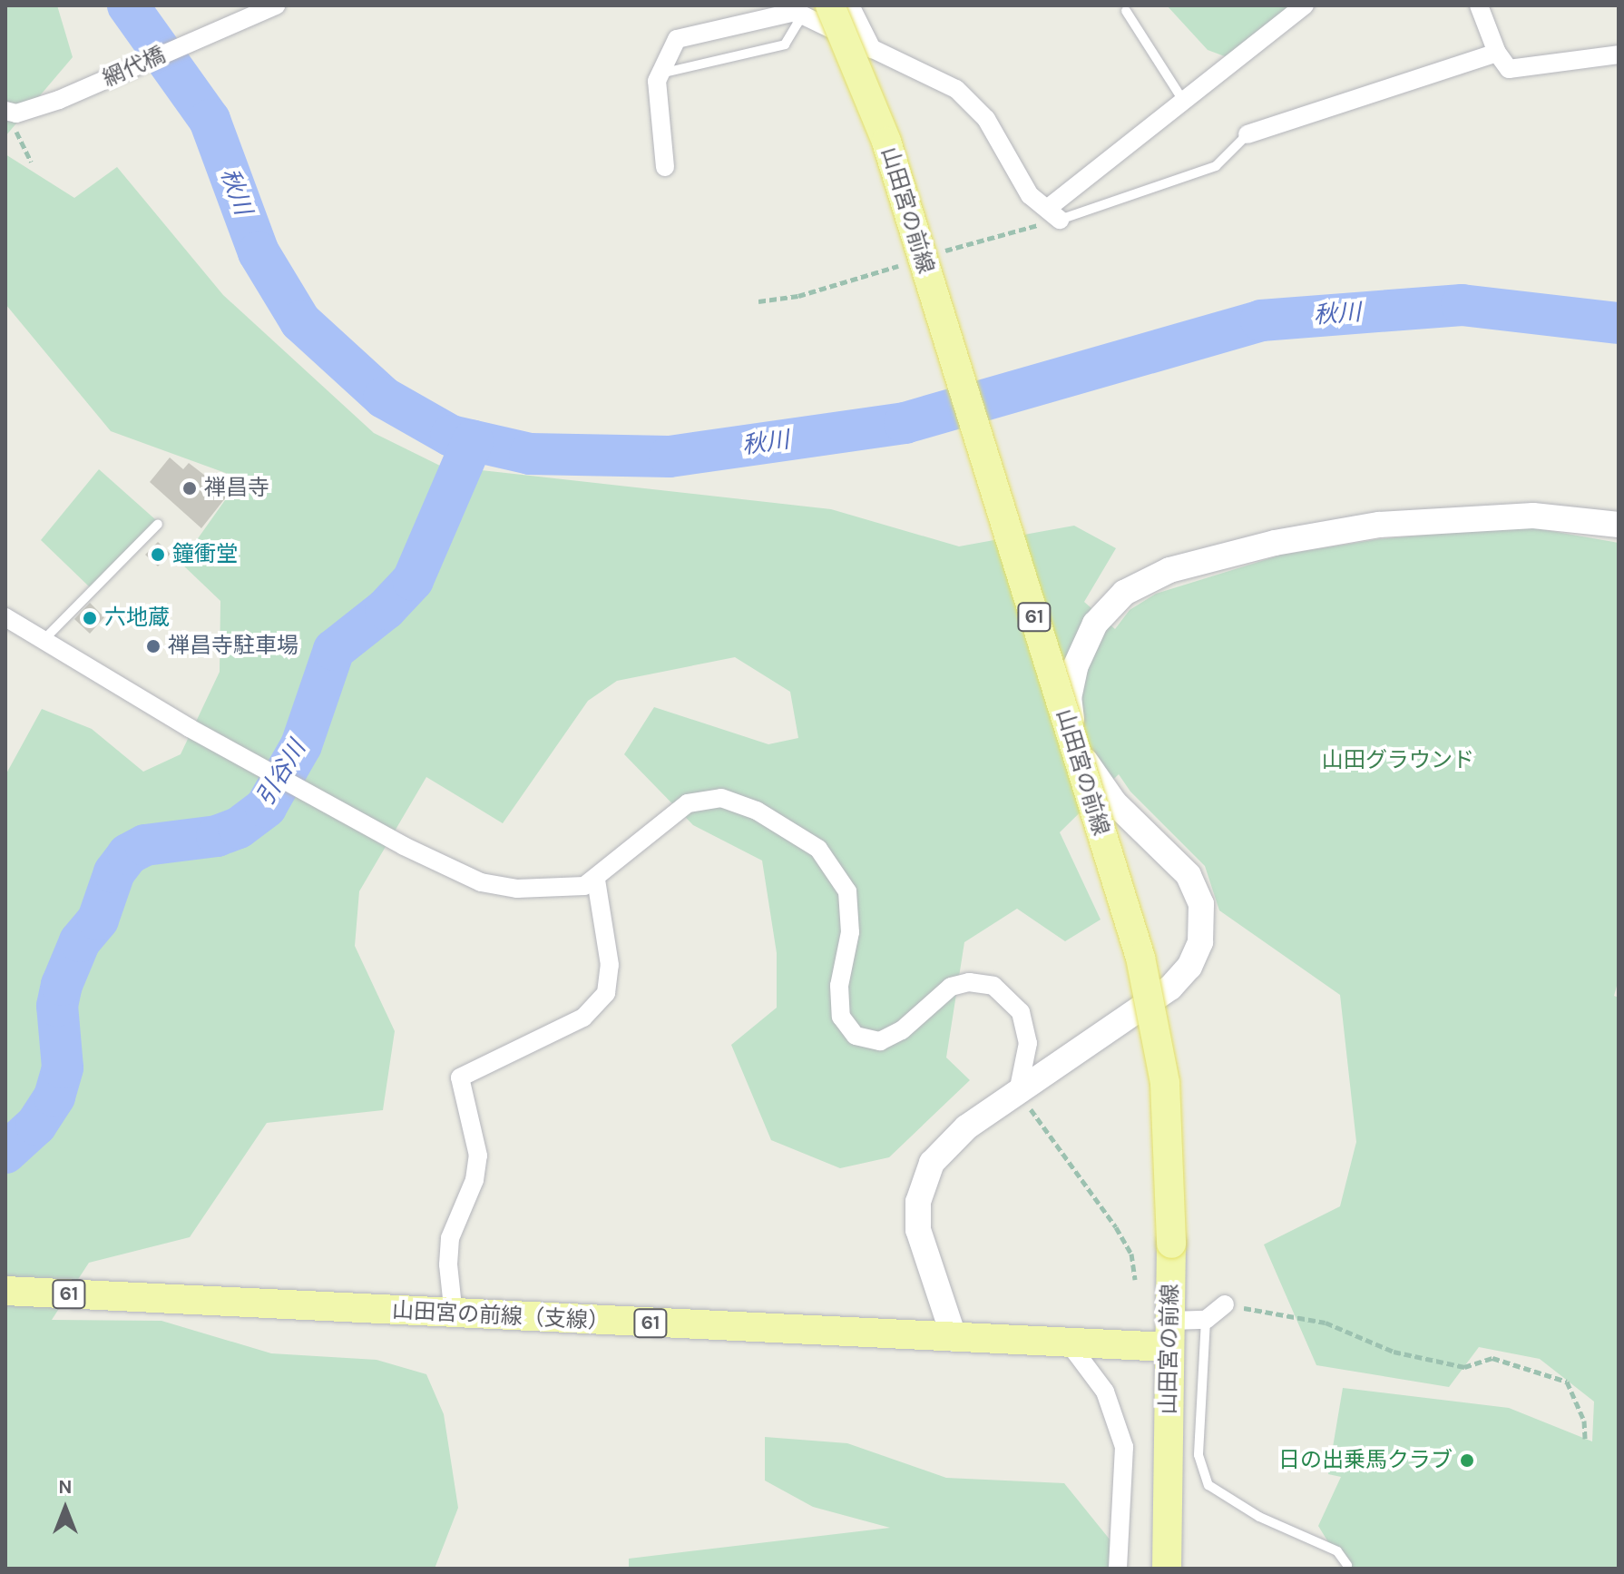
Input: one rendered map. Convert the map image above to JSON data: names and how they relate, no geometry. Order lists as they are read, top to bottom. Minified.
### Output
{"streets":{"main road":["山田宮の前線","61","山田宮の前線（支線）"],"street":["網代橋"]},"crossings":[["山田宮の前線","山田宮の前線（支線）"]],"water":["秋川","引谷川"],"parks":["山田グラウンド"],"places":["禅昌寺","鐘衝堂","六地蔵","禅昌寺駐車場","日の出乗馬クラブ"],"north":"top"}
